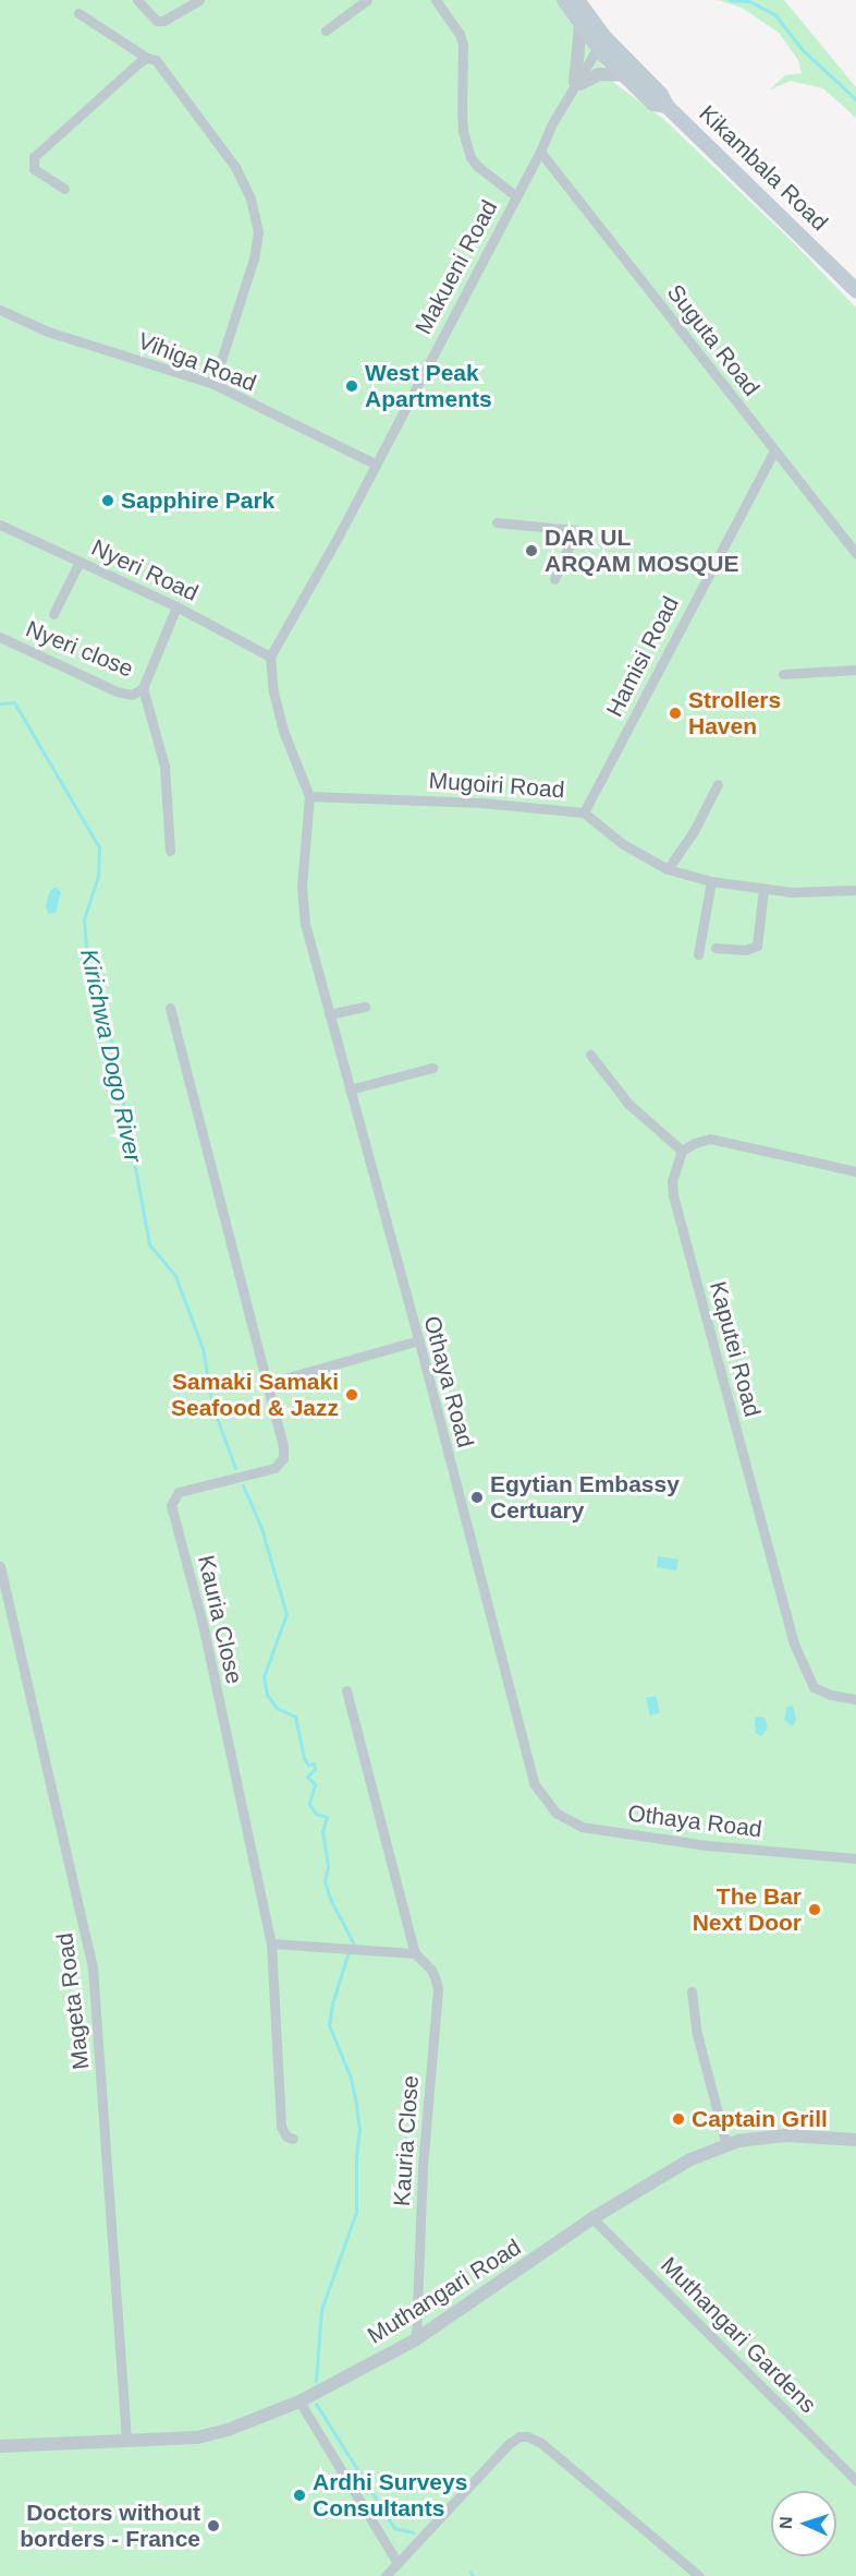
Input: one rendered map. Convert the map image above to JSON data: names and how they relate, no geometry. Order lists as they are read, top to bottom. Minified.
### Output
{"streets":{"main road":["Kikambala Road"],"street":["Makueni Road","Suguta Road","Vihiga Road","Nyeri Road","Nyeri close","Hamisi Road","Mugoiri Road","Kaputei Road","Othaya Road","Kauria Close","Mageta Road","Muthangari Road","Muthangari Gardens"]},"crossings":[["Makueni Road","Suguta Road"],["Makueni Road","Vihiga Road"],["Makueni Road","Nyeri Road"],["Makueni Road","Othaya Road"],["Suguta Road","Hamisi Road"],["Nyeri Road","Nyeri close"],["Nyeri Road","Othaya Road"],["Hamisi Road","Mugoiri Road"],["Mugoiri Road","Othaya Road"],["Kauria Close","Muthangari Road"],["Mageta Road","Muthangari Road"],["Muthangari Road","Muthangari Gardens"]],"water":["Kirichwa Dogo River"],"places":["West Peak Apartments","Sapphire Park","DAR UL ARQAM MOSQUE","Strollers Haven","Samaki Samaki Seafood & Jazz","Egytian Embassy Certuary","The Bar Next Door","Captain Grill","Ardhi Surveys Consultants","Doctors without borders - France"],"north":"left"}
